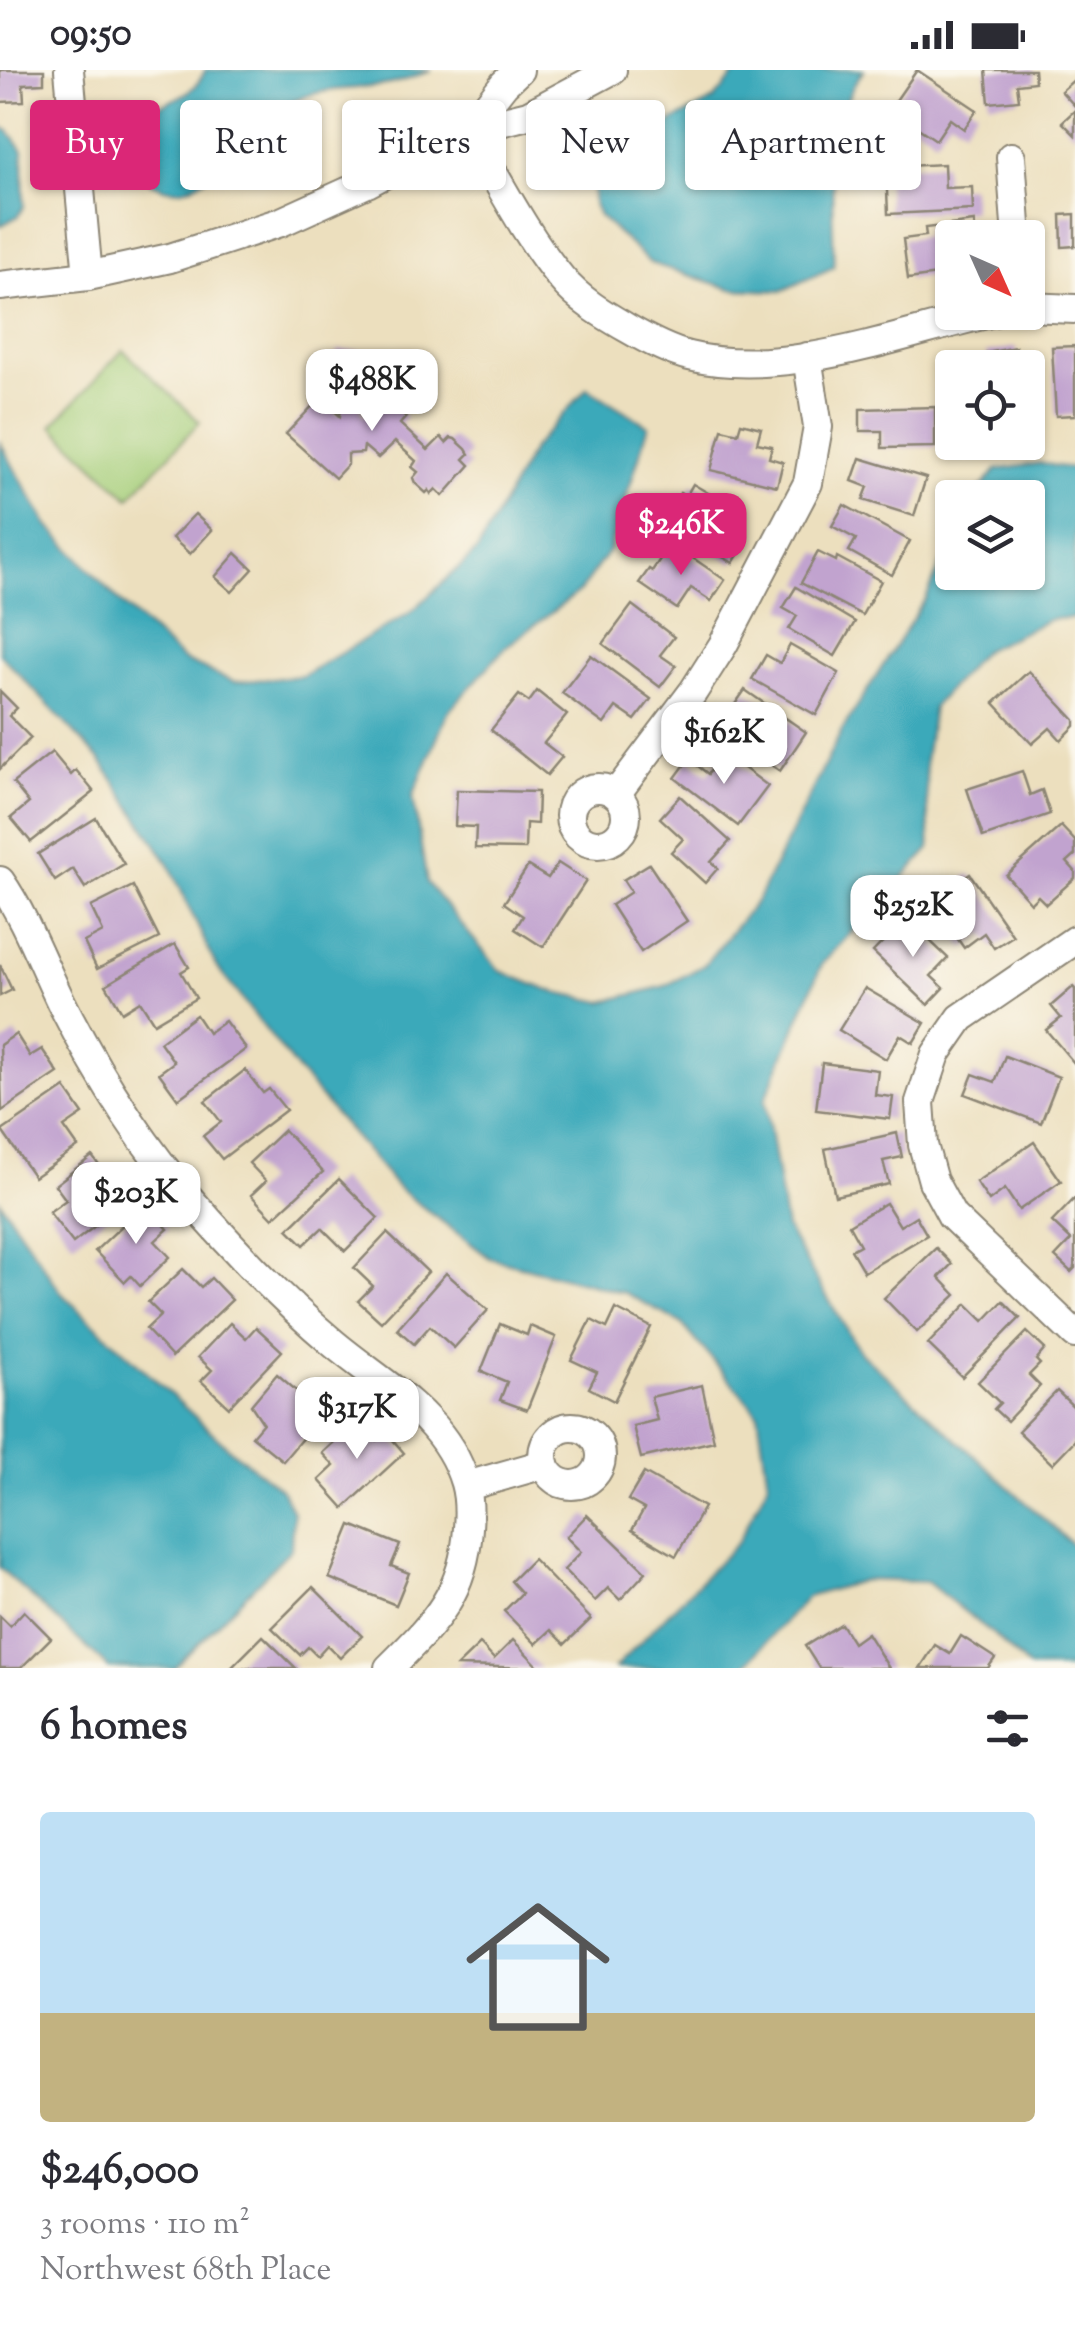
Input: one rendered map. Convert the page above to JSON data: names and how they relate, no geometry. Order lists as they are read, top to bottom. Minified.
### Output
{"north":"bottom right","page":{"status":"09:50","chip":["Buy","Rent","Filters","New","Apartment"],"price":["$488K","$246K","$162K","$252K","$203K","$317K"],"heading":"6 homes","list":[{"name":"$246,000","note":"3 rooms · 110 m² · Northwest 68th Place"}]}}
